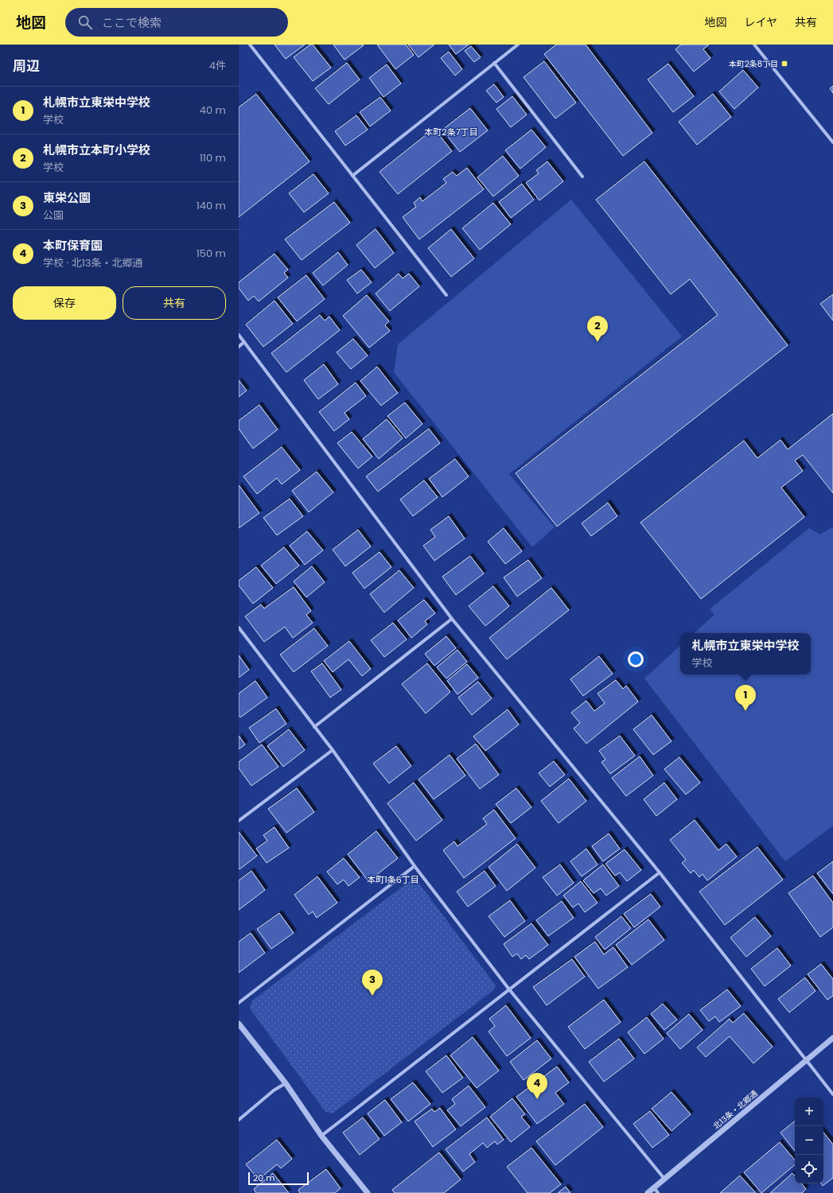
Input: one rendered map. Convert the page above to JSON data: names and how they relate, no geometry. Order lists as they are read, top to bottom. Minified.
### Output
{"streets":{"street":["北13条・北郷通"]},"districts":["本町2条7丁目","本町1条6丁目"],"places":{"transit":["本町2条8丁目"]},"scale_bar":"20 m","page":{"header":"地図","search":"ここで検索","nav":["地図","レイヤ","共有"],"heading":["周辺","4件"],"list":[{"mark":"1","name":"札幌市立東栄中学校","note":"学校","value":"40 m"},{"mark":"2","name":"札幌市立本町小学校","note":"学校","value":"110 m"},{"mark":"3","name":"東栄公園","note":"公園","value":"140 m"},{"mark":"4","name":"本町保育園","note":"学校 · 北13条・北郷通","value":"150 m"}],"buttons":["保存","共有"],"pins":["2","1","3","4"],"popup":["札幌市立東栄中学校","学校"],"map_buttons":["+","−"],"scale":"20 m"}}
